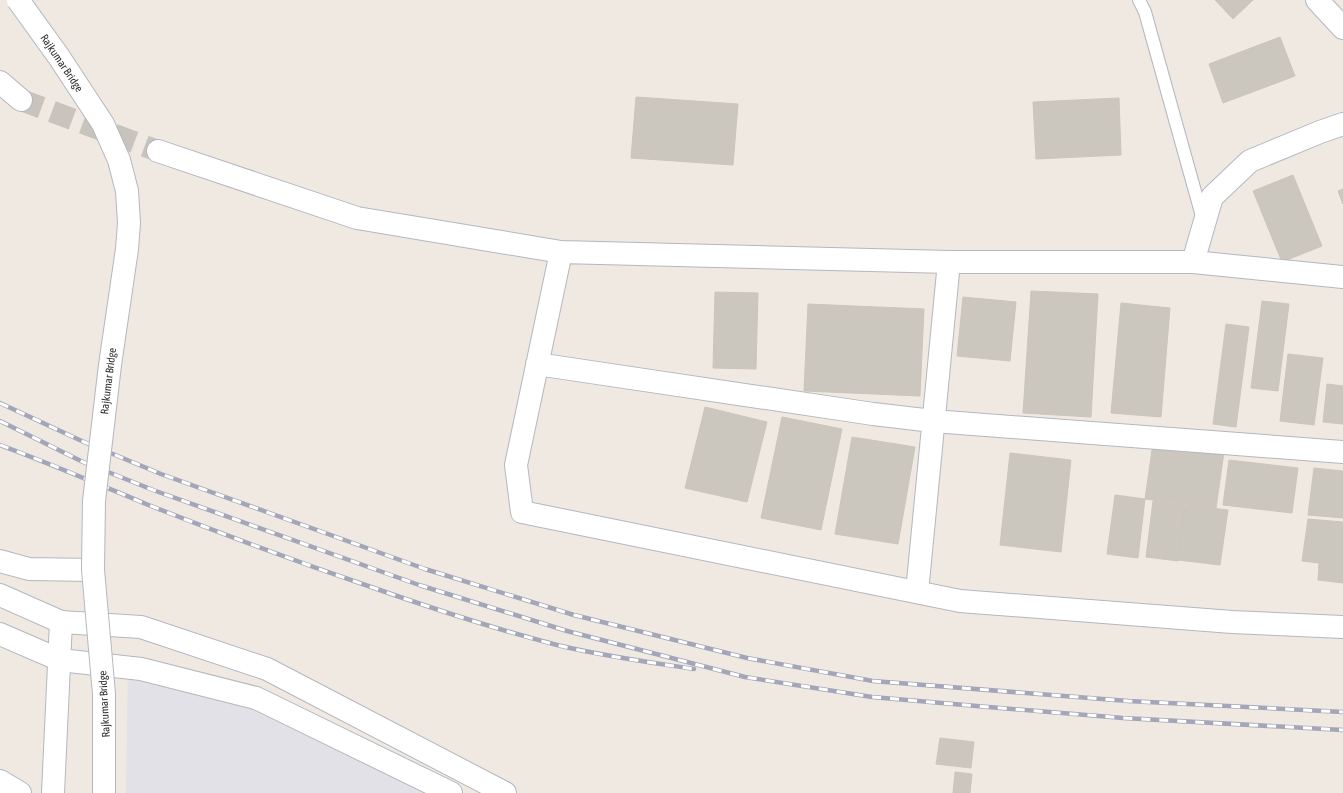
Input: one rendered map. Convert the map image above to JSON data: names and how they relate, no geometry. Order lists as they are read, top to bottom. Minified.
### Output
{"streets":{"street":["Rajkumar Bridge"]}}
